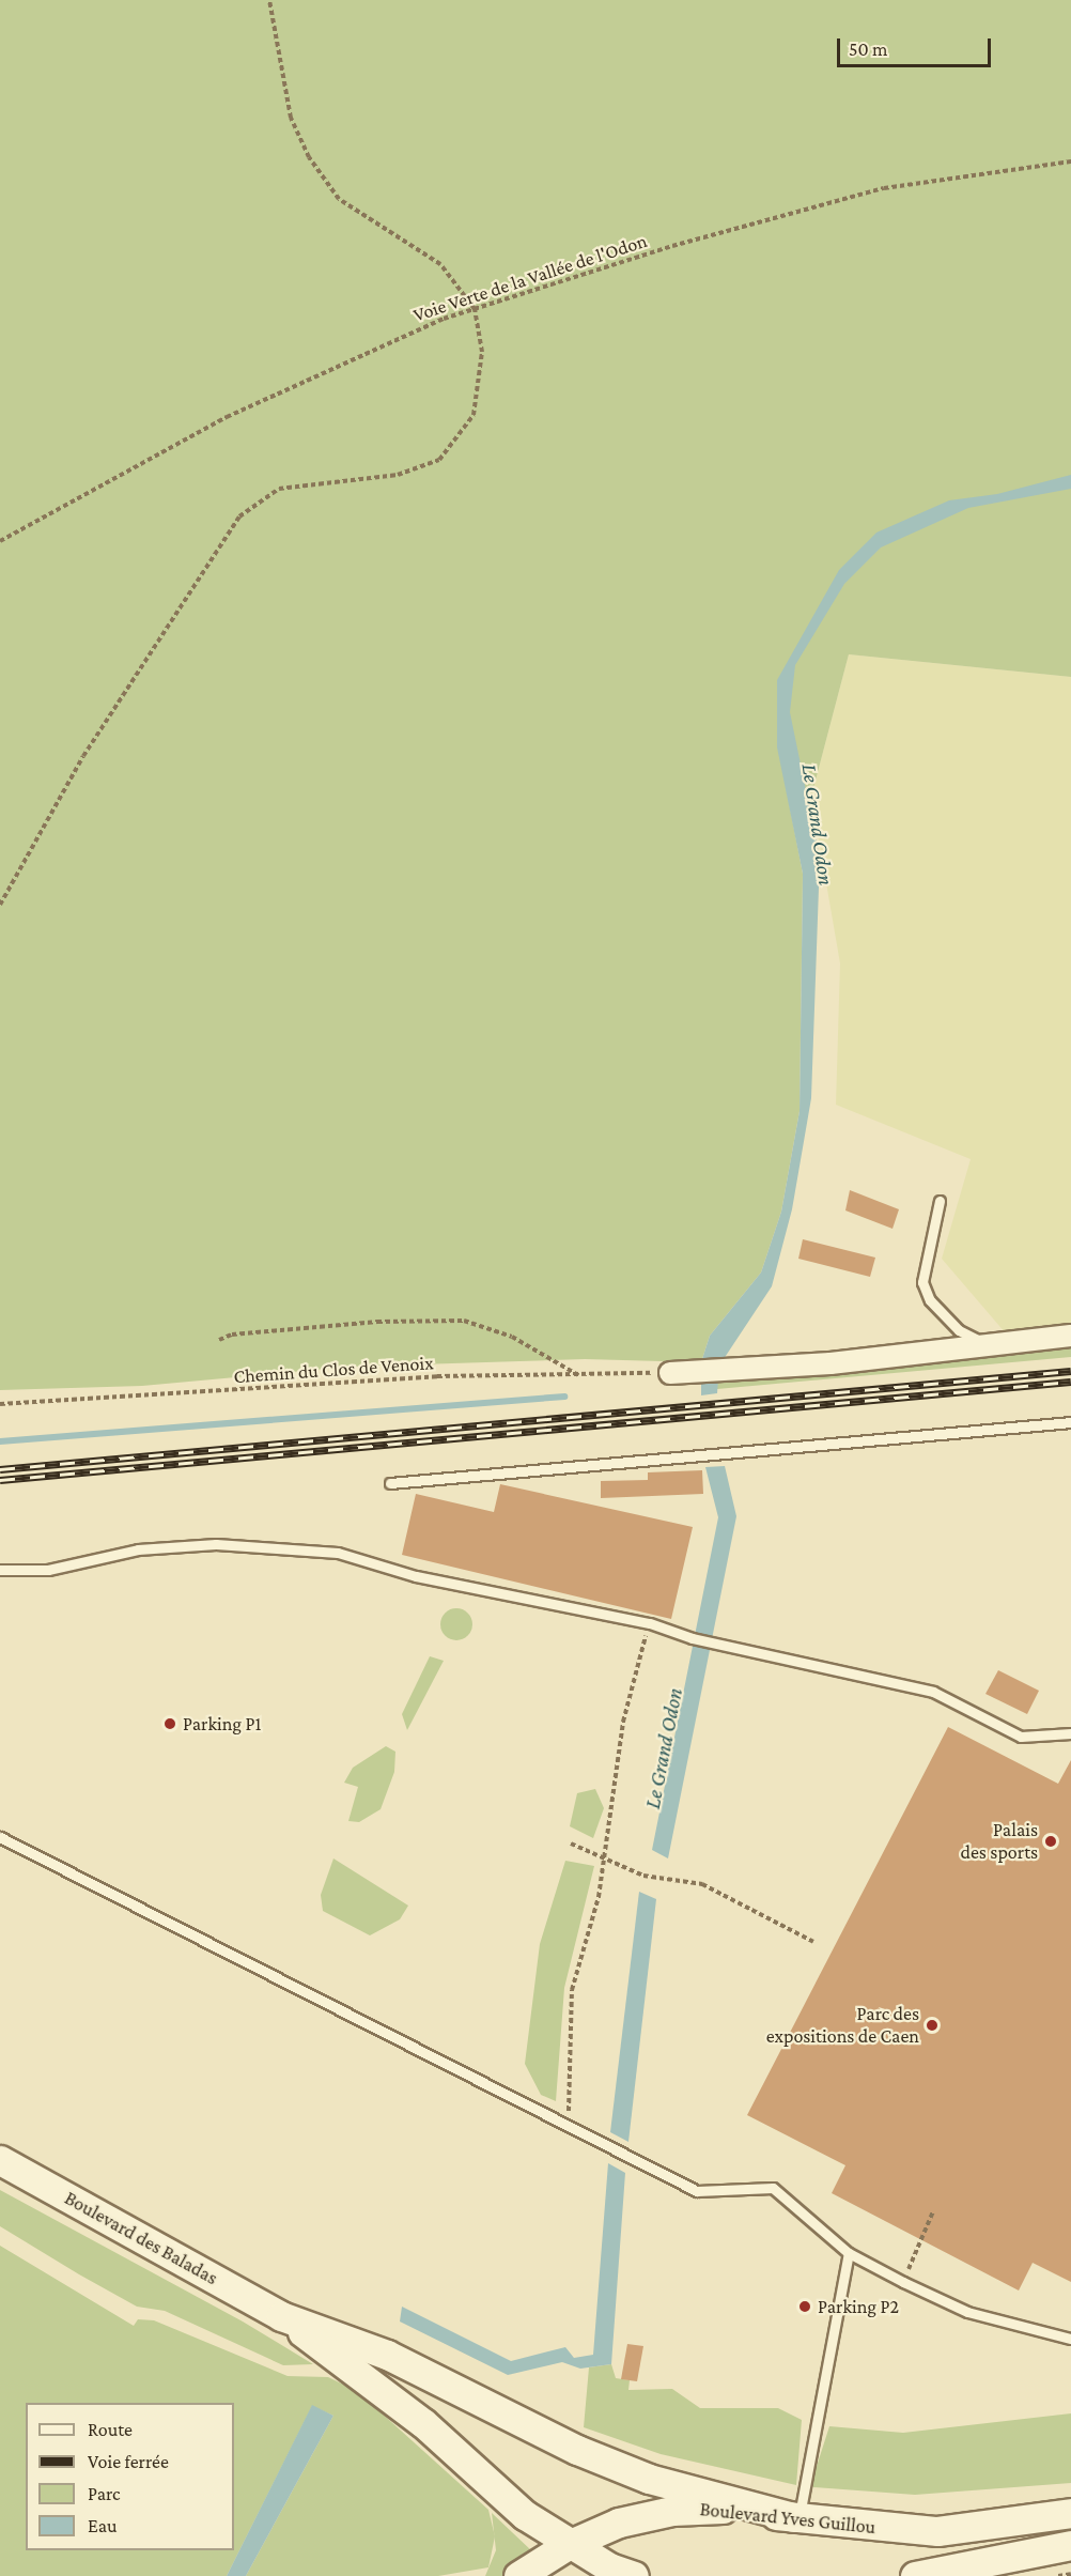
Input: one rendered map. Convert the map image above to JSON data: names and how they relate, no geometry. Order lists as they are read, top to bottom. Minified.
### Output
{"streets":{"main road":["Boulevard des Baladas","Boulevard Yves Guillou"],"path":["Voie Verte de la Vallée de l'Odon","Chemin du Clos de Venoix"]},"water":["Le Grand Odon"],"places":["Parking P1","Palais des sports","Parc des expositions de Caen","Parking P2"],"legend":["Route","Voie ferrée","Parc","Eau"],"scale_bar":"50 m"}
